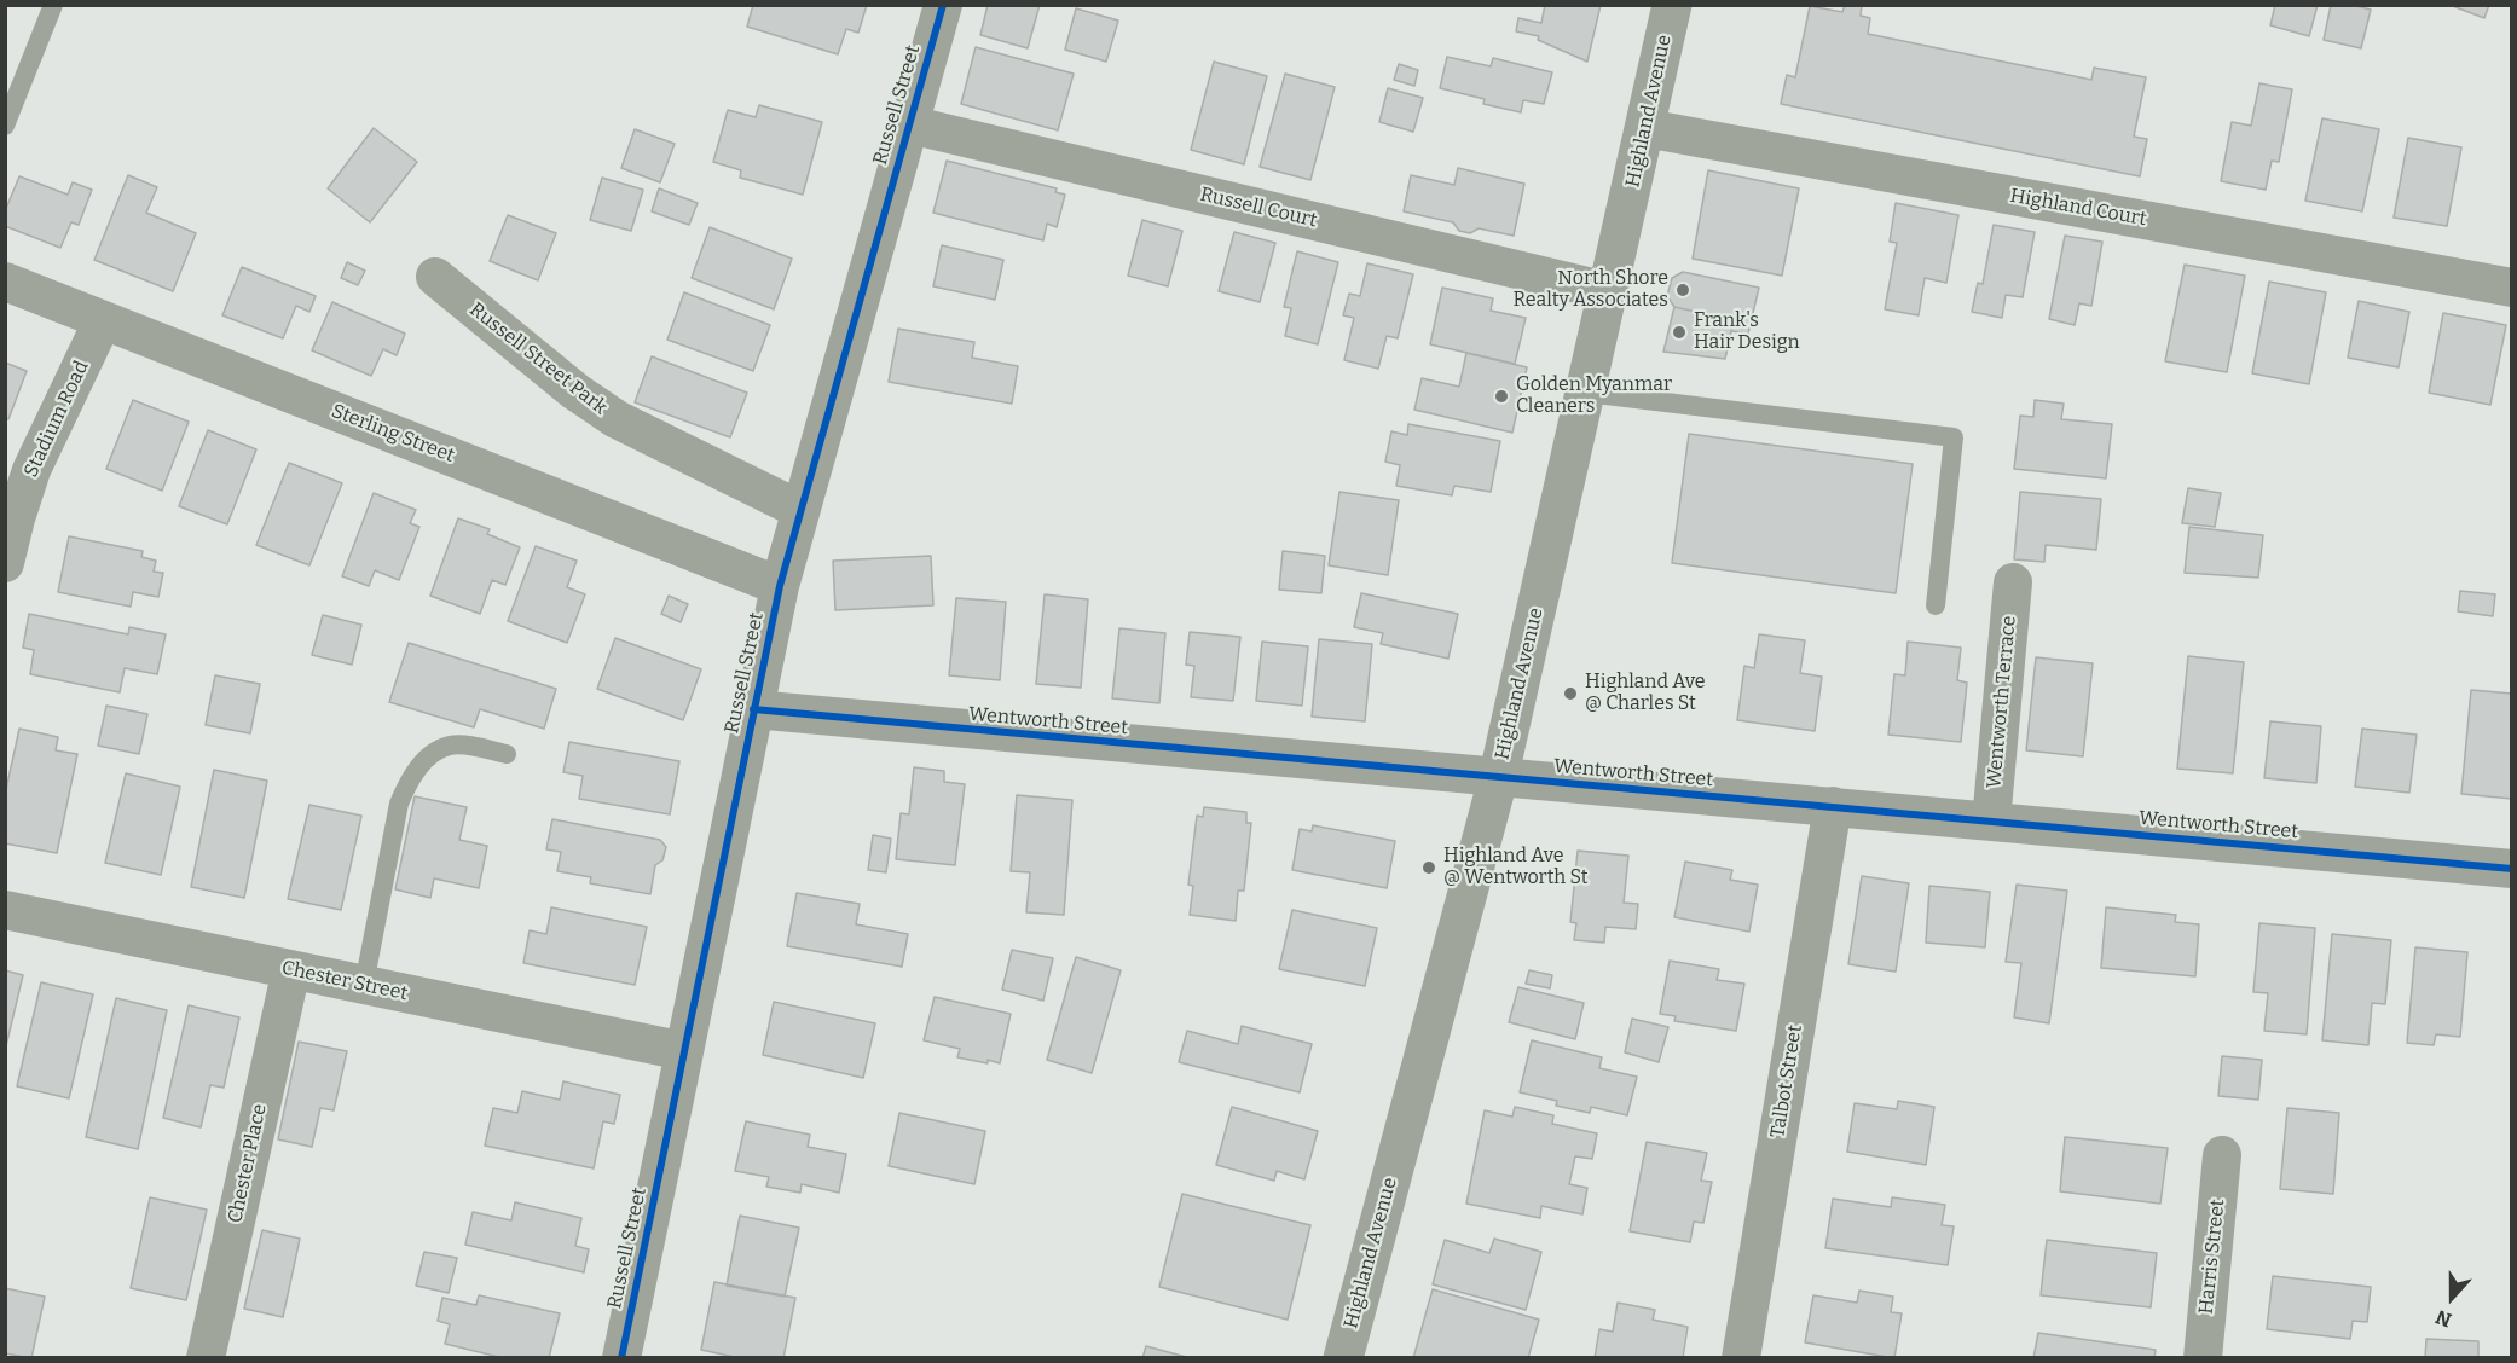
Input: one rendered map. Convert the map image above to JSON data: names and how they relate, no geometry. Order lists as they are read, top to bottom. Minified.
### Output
{"streets":{"main road":["Highland Avenue"],"street":["Russell Street","Russell Court","Highland Court","Russell Street Park","Stadium Road","Sterling Street","Wentworth Terrace","Wentworth Street","Chester Street","Talbot Street","Chester Place","Harris Street"]},"crossings":[["Russell Street","Russell Court"],["Russell Street","Russell Street Park"],["Russell Street","Sterling Street"],["Russell Street","Wentworth Street"],["Russell Street","Chester Street"],["Highland Avenue","Russell Court"],["Highland Avenue","Highland Court"],["Highland Avenue","Wentworth Street"],["Stadium Road","Sterling Street"],["Wentworth Terrace","Wentworth Street"],["Wentworth Street","Talbot Street"],["Chester Street","Chester Place"]],"places":["North Shore Realty Associates","Frank's Hair Design","Golden Myanmar Cleaners","Highland Ave @ Charles St","Highland Ave @ Wentworth St"],"north":"bottom"}
